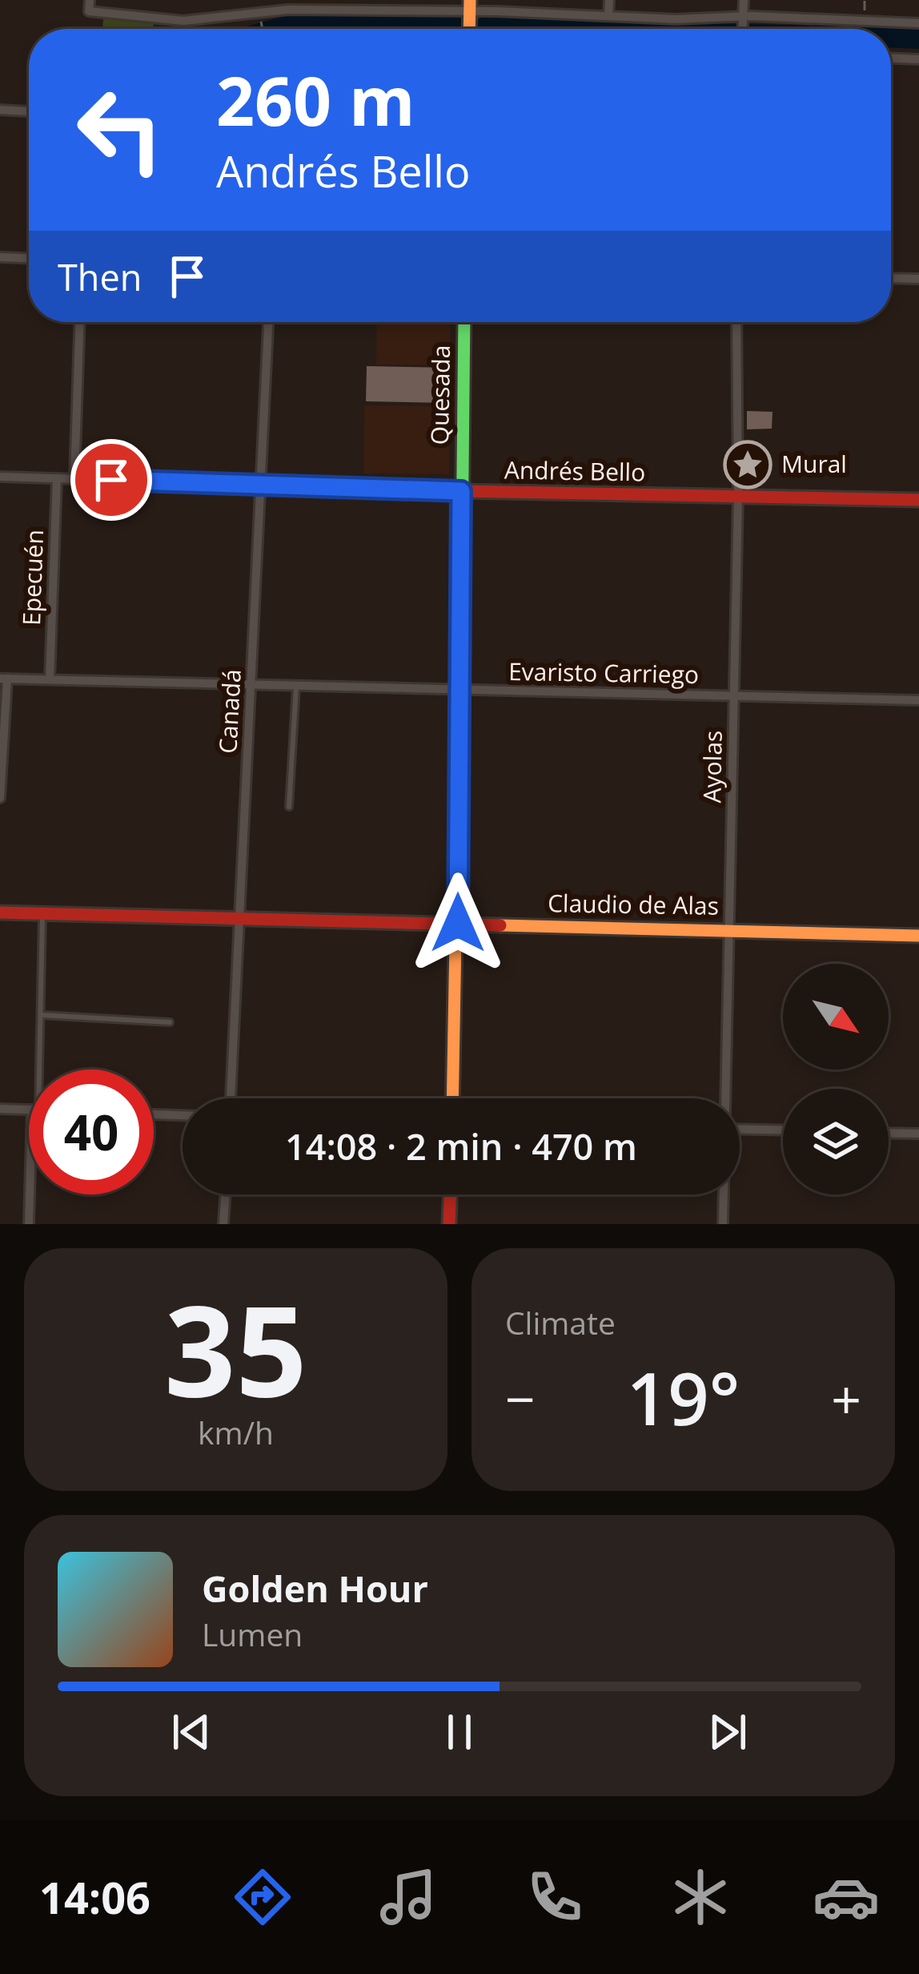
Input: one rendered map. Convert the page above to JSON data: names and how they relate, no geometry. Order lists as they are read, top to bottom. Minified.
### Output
{"streets":{"street":["Quesada","Andrés Bello","Epecuén","Evaristo Carriego","Canadá","Ayolas","Claudio de Alas"]},"crossings":[["Quesada","Andrés Bello"],["Quesada","Evaristo Carriego"],["Quesada","Claudio de Alas"],["Andrés Bello","Epecuén"],["Andrés Bello","Canadá"],["Andrés Bello","Ayolas"],["Epecuén","Evaristo Carriego"],["Evaristo Carriego","Canadá"],["Evaristo Carriego","Ayolas"],["Canadá","Claudio de Alas"],["Ayolas","Claudio de Alas"]],"places":{"place":["Mural"]},"north":"bottom right","page":{"turn":["260 m","Andrés Bello"],"then":"Then","limit":"40","trip":"14:08 · 2 min · 470 m","tile":[["35","km/h"],"Climate"],"heat":["−","19°","+"],"song":["Golden Hour","Lumen"],"tabs":"14:06"}}
